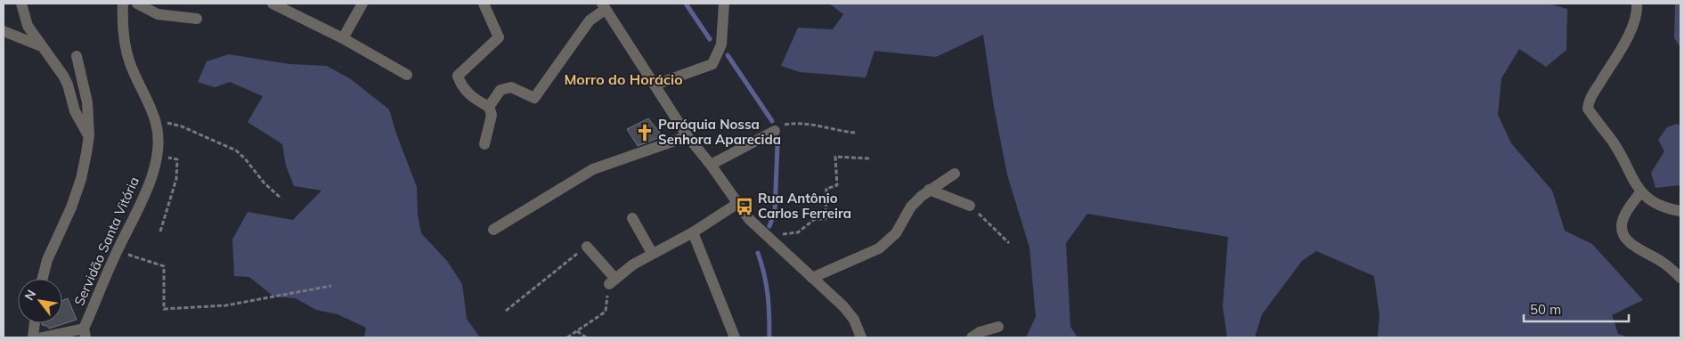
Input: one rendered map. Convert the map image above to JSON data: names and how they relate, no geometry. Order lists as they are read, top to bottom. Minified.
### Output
{"streets":{"street":["Servidão Santa Vitória"]},"districts":["Morro do Horácio"],"places":{"church":["Paróquia Nossa Senhora Aparecida"],"bus stop":["Rua Antônio Carlos Ferreira"]},"scale_bar":"50 m","north":"top left"}
